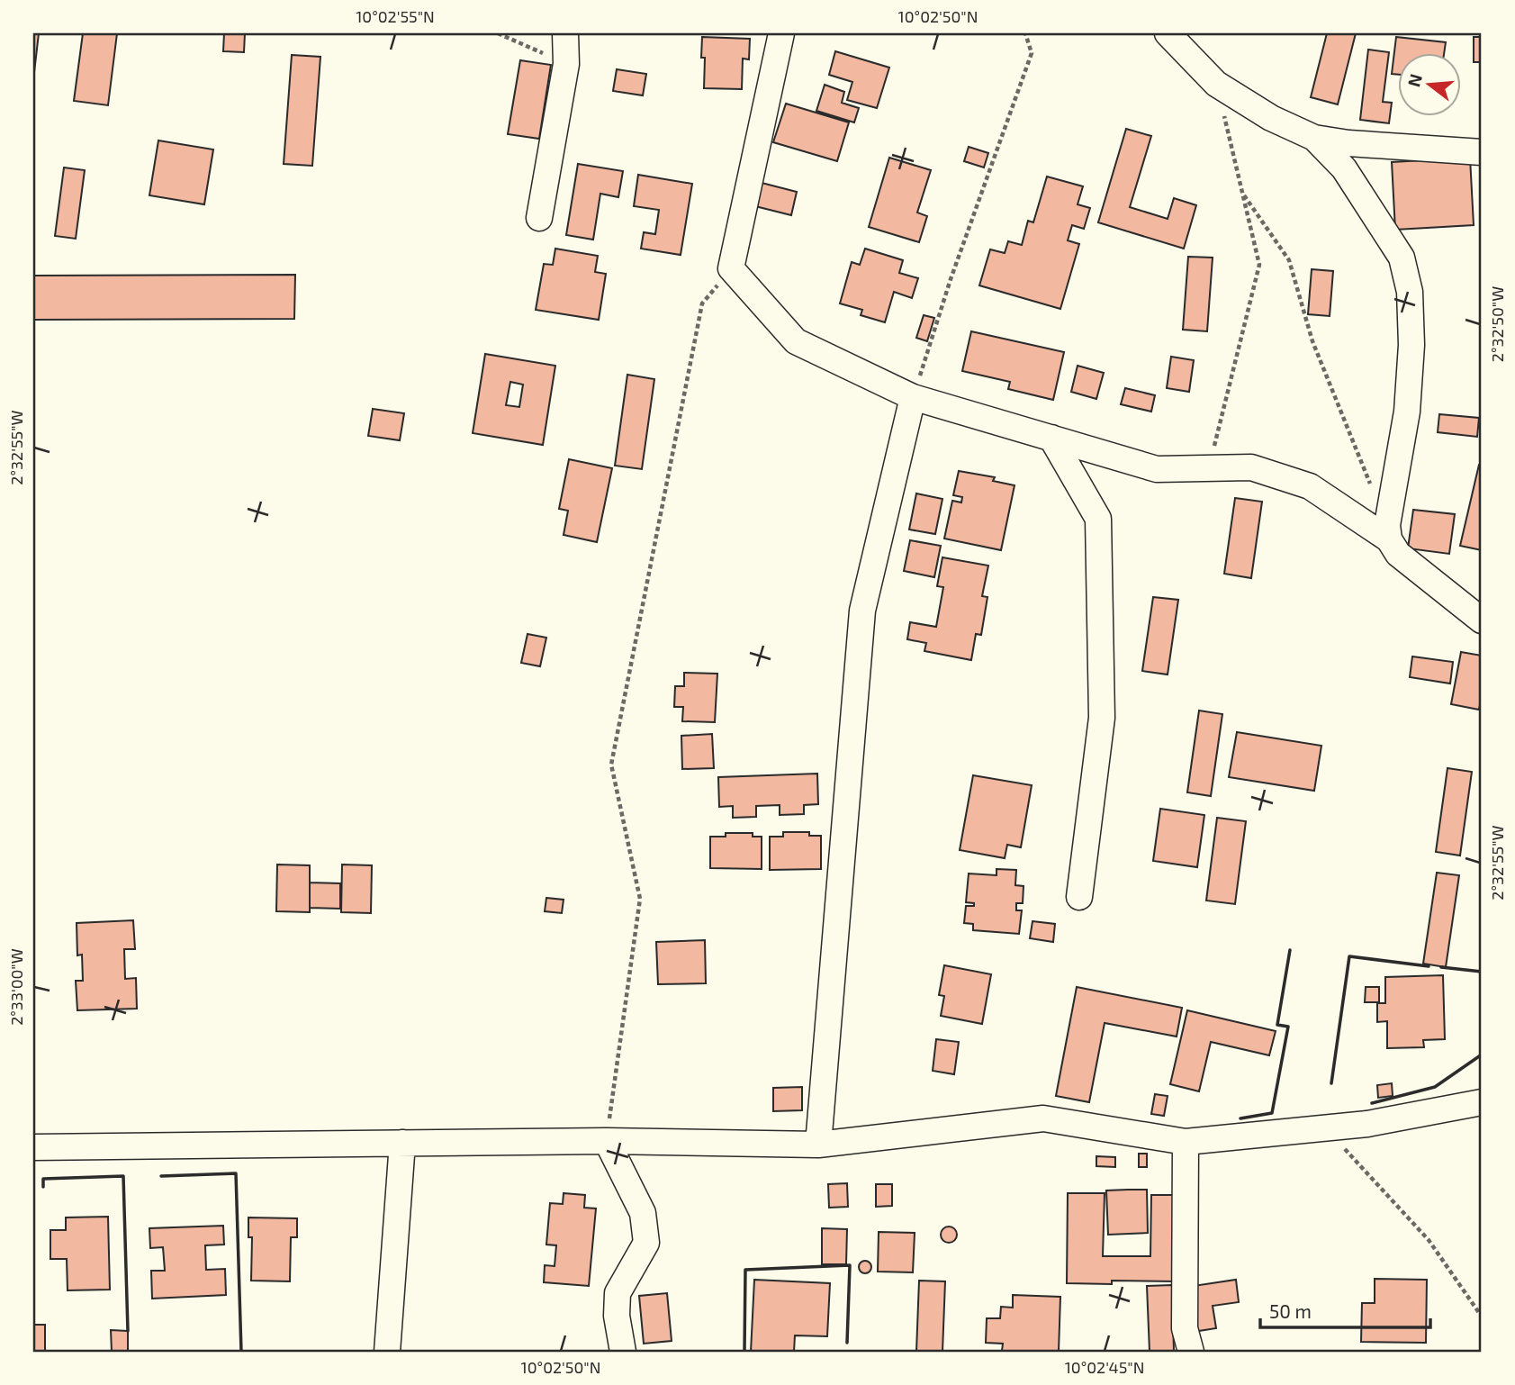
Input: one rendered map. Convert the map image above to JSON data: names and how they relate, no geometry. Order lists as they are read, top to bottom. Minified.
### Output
{"scale_bar":"50 m","north":"left","coordinates":["10°02'55\"N","10°02'50\"N","2°32'50\"W","2°32'55\"W","2°33'00\"W","10°02'45\"N"]}
